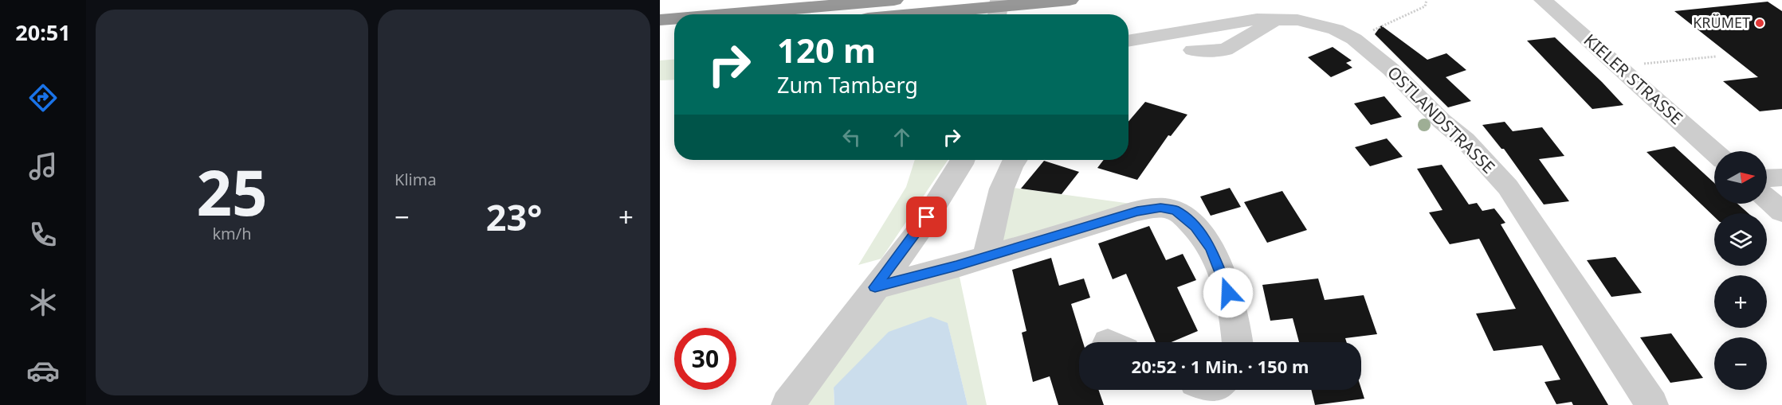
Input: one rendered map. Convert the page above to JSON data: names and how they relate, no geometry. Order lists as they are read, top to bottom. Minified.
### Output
{"streets":{"street":["KIELER STRASSE","OSTLANDSTRASSE"]},"places":["KRÜMET"],"north":"right","page":{"tabs":"20:51","tile":[["25","km/h"],"Klima"],"turn":["120 m","Zum Tamberg"],"map_buttons":["+","−"],"heat":["−","23°","+"],"limit":"30","trip":"20:52 · 1 Min. · 150 m"}}
